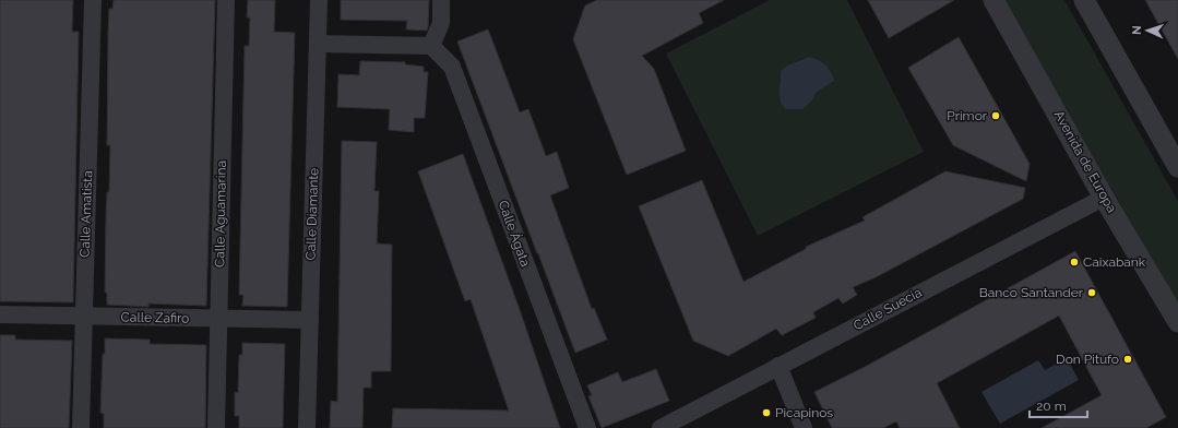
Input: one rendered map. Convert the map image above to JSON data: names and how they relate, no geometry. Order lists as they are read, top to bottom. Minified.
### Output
{"streets":{"street":["Avenida de Europa","Calle Amatista","Calle Aguamarina","Calle Diamante","Calle Ágata","Calle Suecia","Calle Zafiro"]},"crossings":[["Avenida de Europa","Calle Suecia"],["Calle Amatista","Calle Zafiro"],["Calle Aguamarina","Calle Zafiro"],["Calle Diamante","Calle Zafiro"]],"places":["Primor","Caixabank","Banco Santander","Don Pitufo","Picapinos"],"scale_bar":"20 m","north":"left"}
